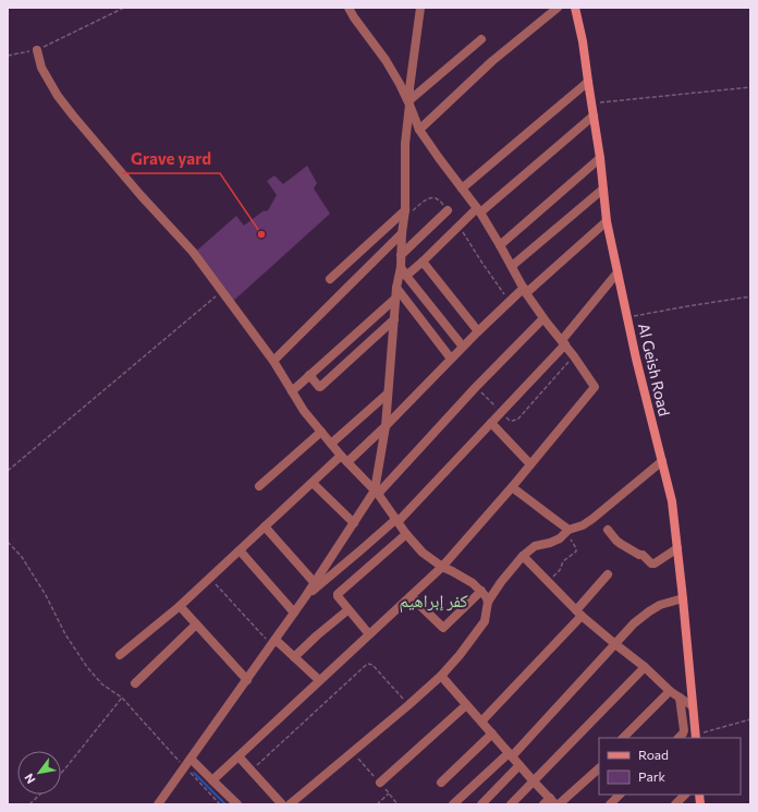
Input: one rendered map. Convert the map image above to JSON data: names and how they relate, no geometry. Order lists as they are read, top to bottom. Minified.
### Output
{"streets":{"main road":["Al Geish Road"]},"districts":["كفر إبراهيم"],"places":["Grave yard"],"legend":["Road","Park"],"north":"bottom left"}
